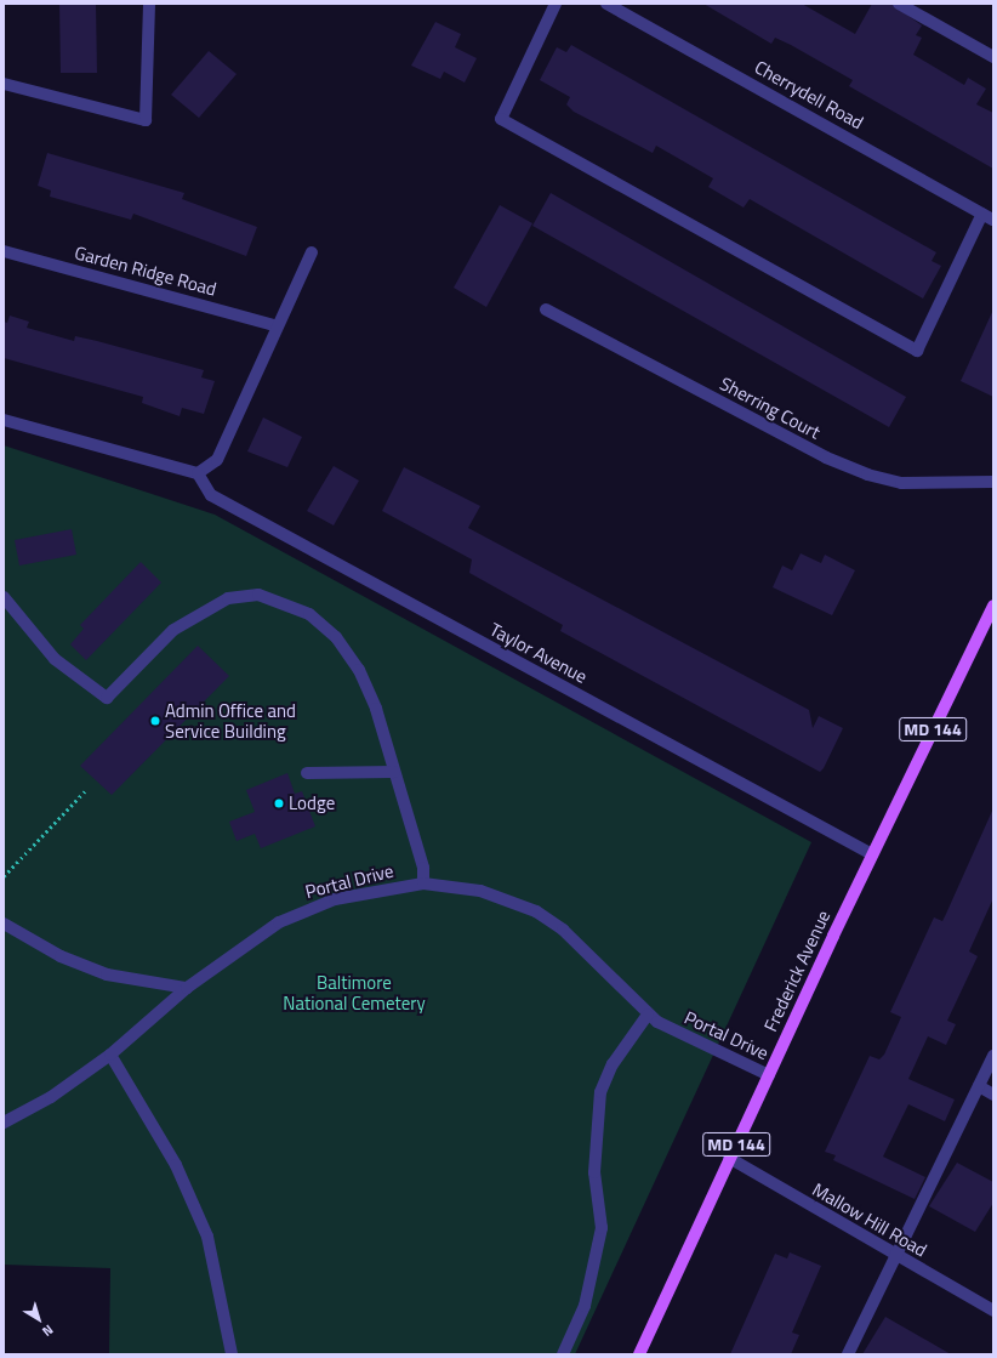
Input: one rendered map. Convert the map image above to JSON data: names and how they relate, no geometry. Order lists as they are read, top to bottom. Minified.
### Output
{"streets":{"main road":["MD 144","Frederick Avenue"],"street":["Cherrydell Road","Garden Ridge Road","Sherring Court","Taylor Avenue","Portal Drive","Mallow Hill Road"]},"crossings":[["Taylor Avenue","Frederick Avenue"],["Portal Drive","Frederick Avenue"],["Frederick Avenue","Mallow Hill Road"]],"parks":["Baltimore National Cemetery"],"places":["Admin Office and Service Building","Lodge"],"north":"bottom right"}
